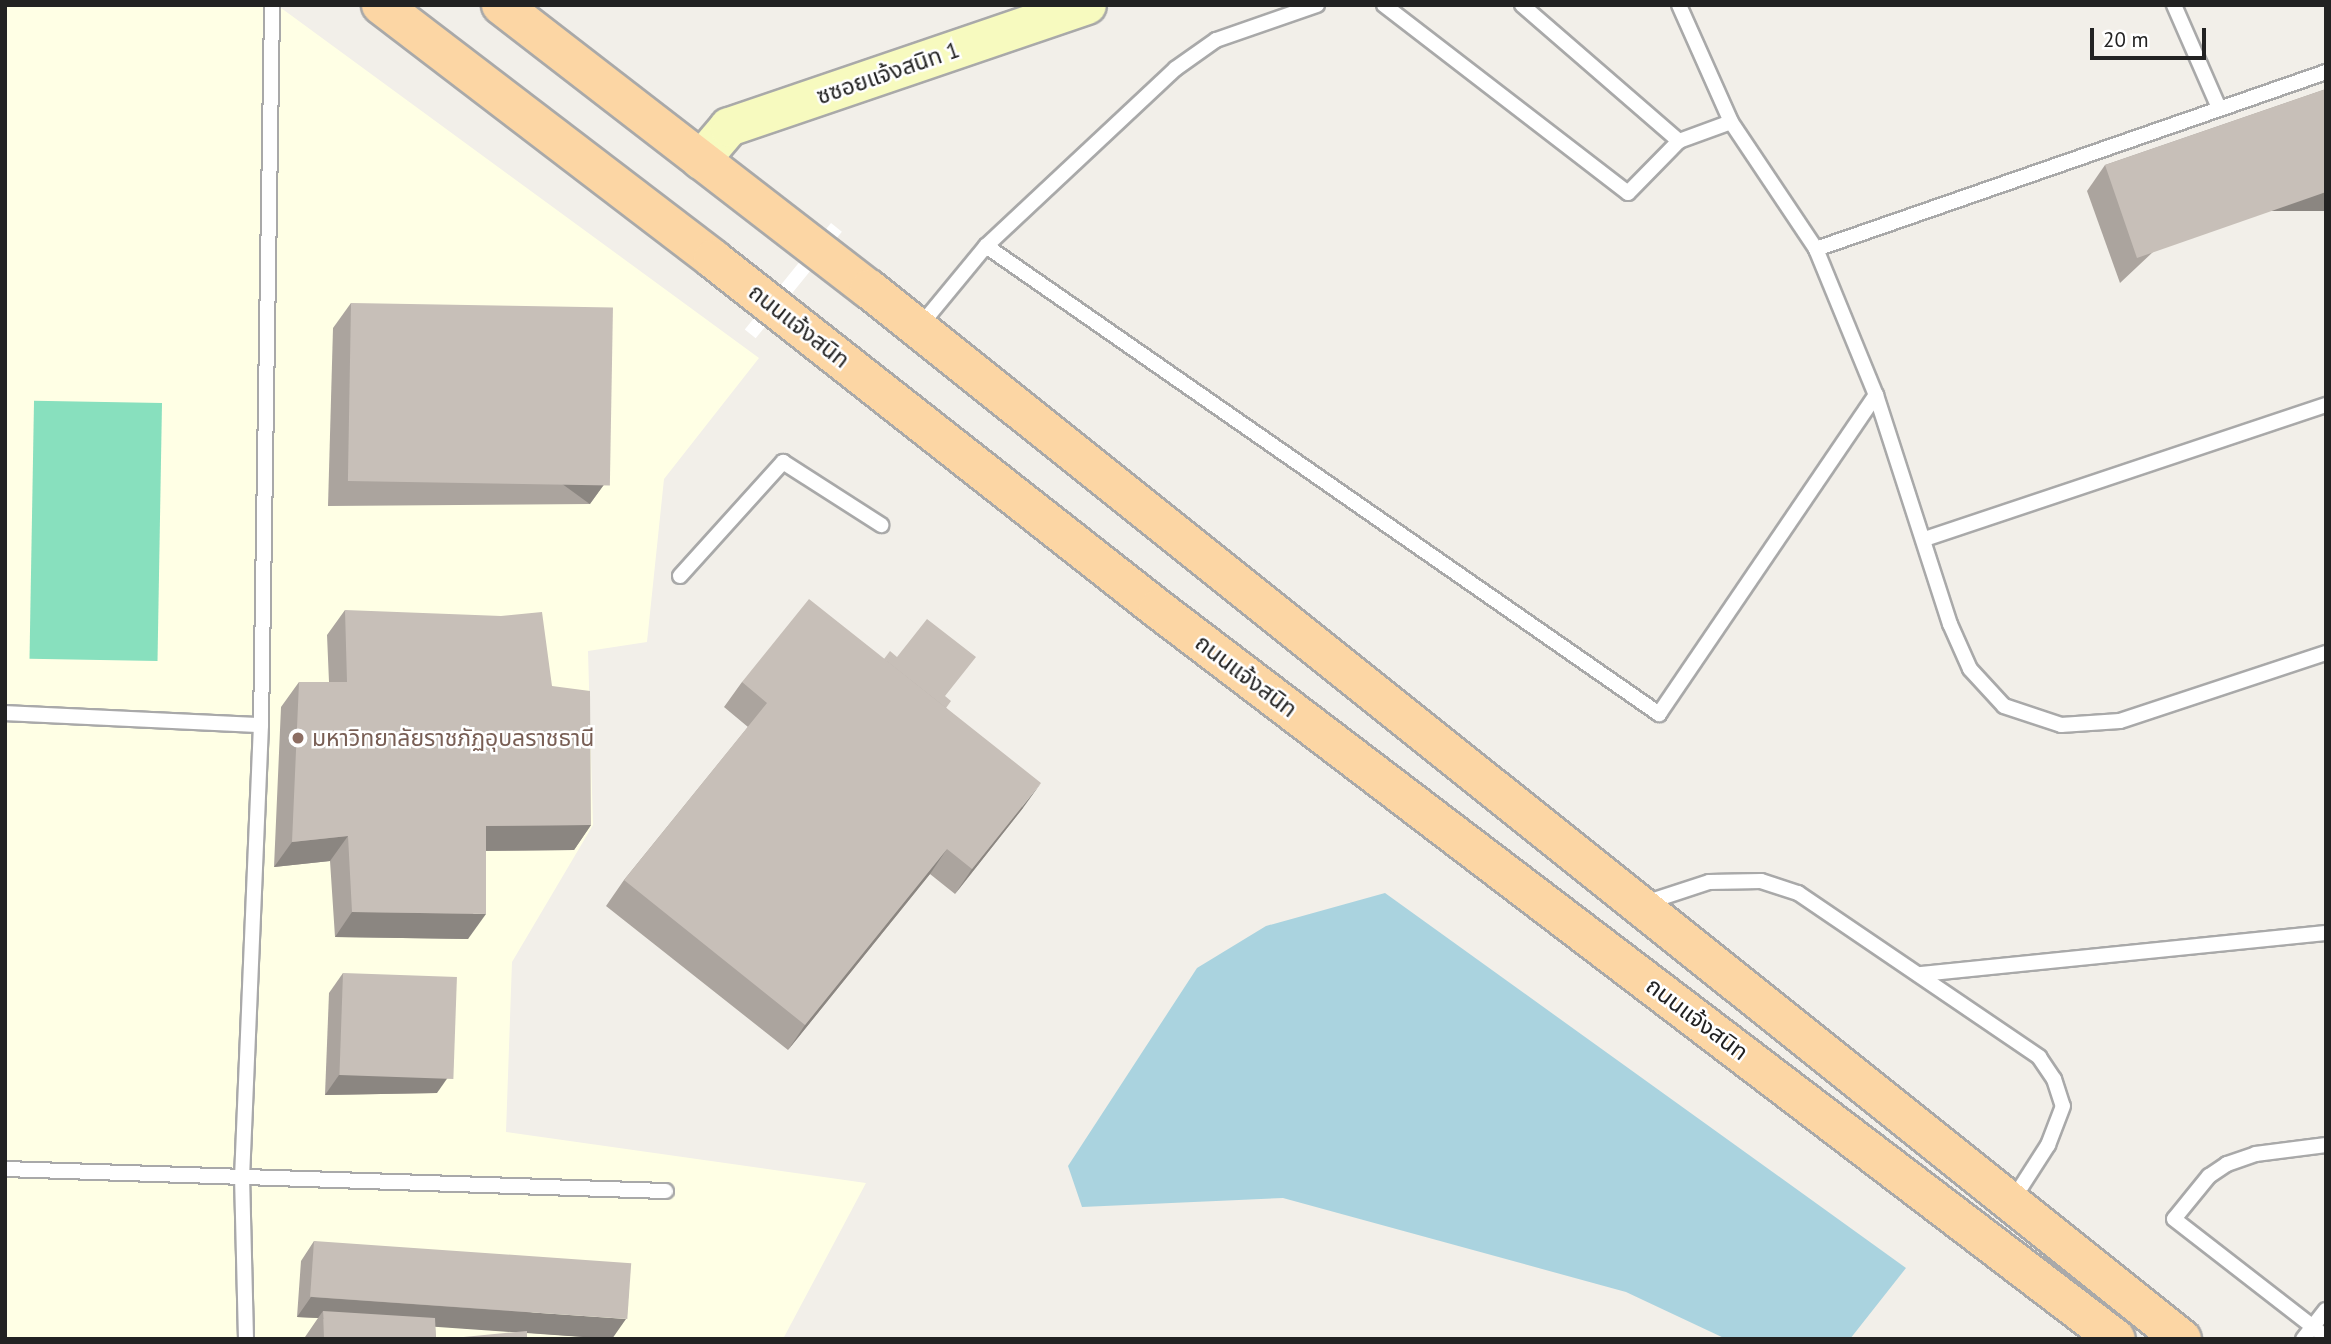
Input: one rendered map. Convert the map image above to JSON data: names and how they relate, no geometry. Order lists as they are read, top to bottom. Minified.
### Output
{"streets":{"main road":["ถนนแจ้งสนิท"],"street":["ซซอยแจ้งสนิท 1"]},"places":["มหาวิทยาลัยราชภัฏอุบลราชธานี"],"scale_bar":"20 m"}
